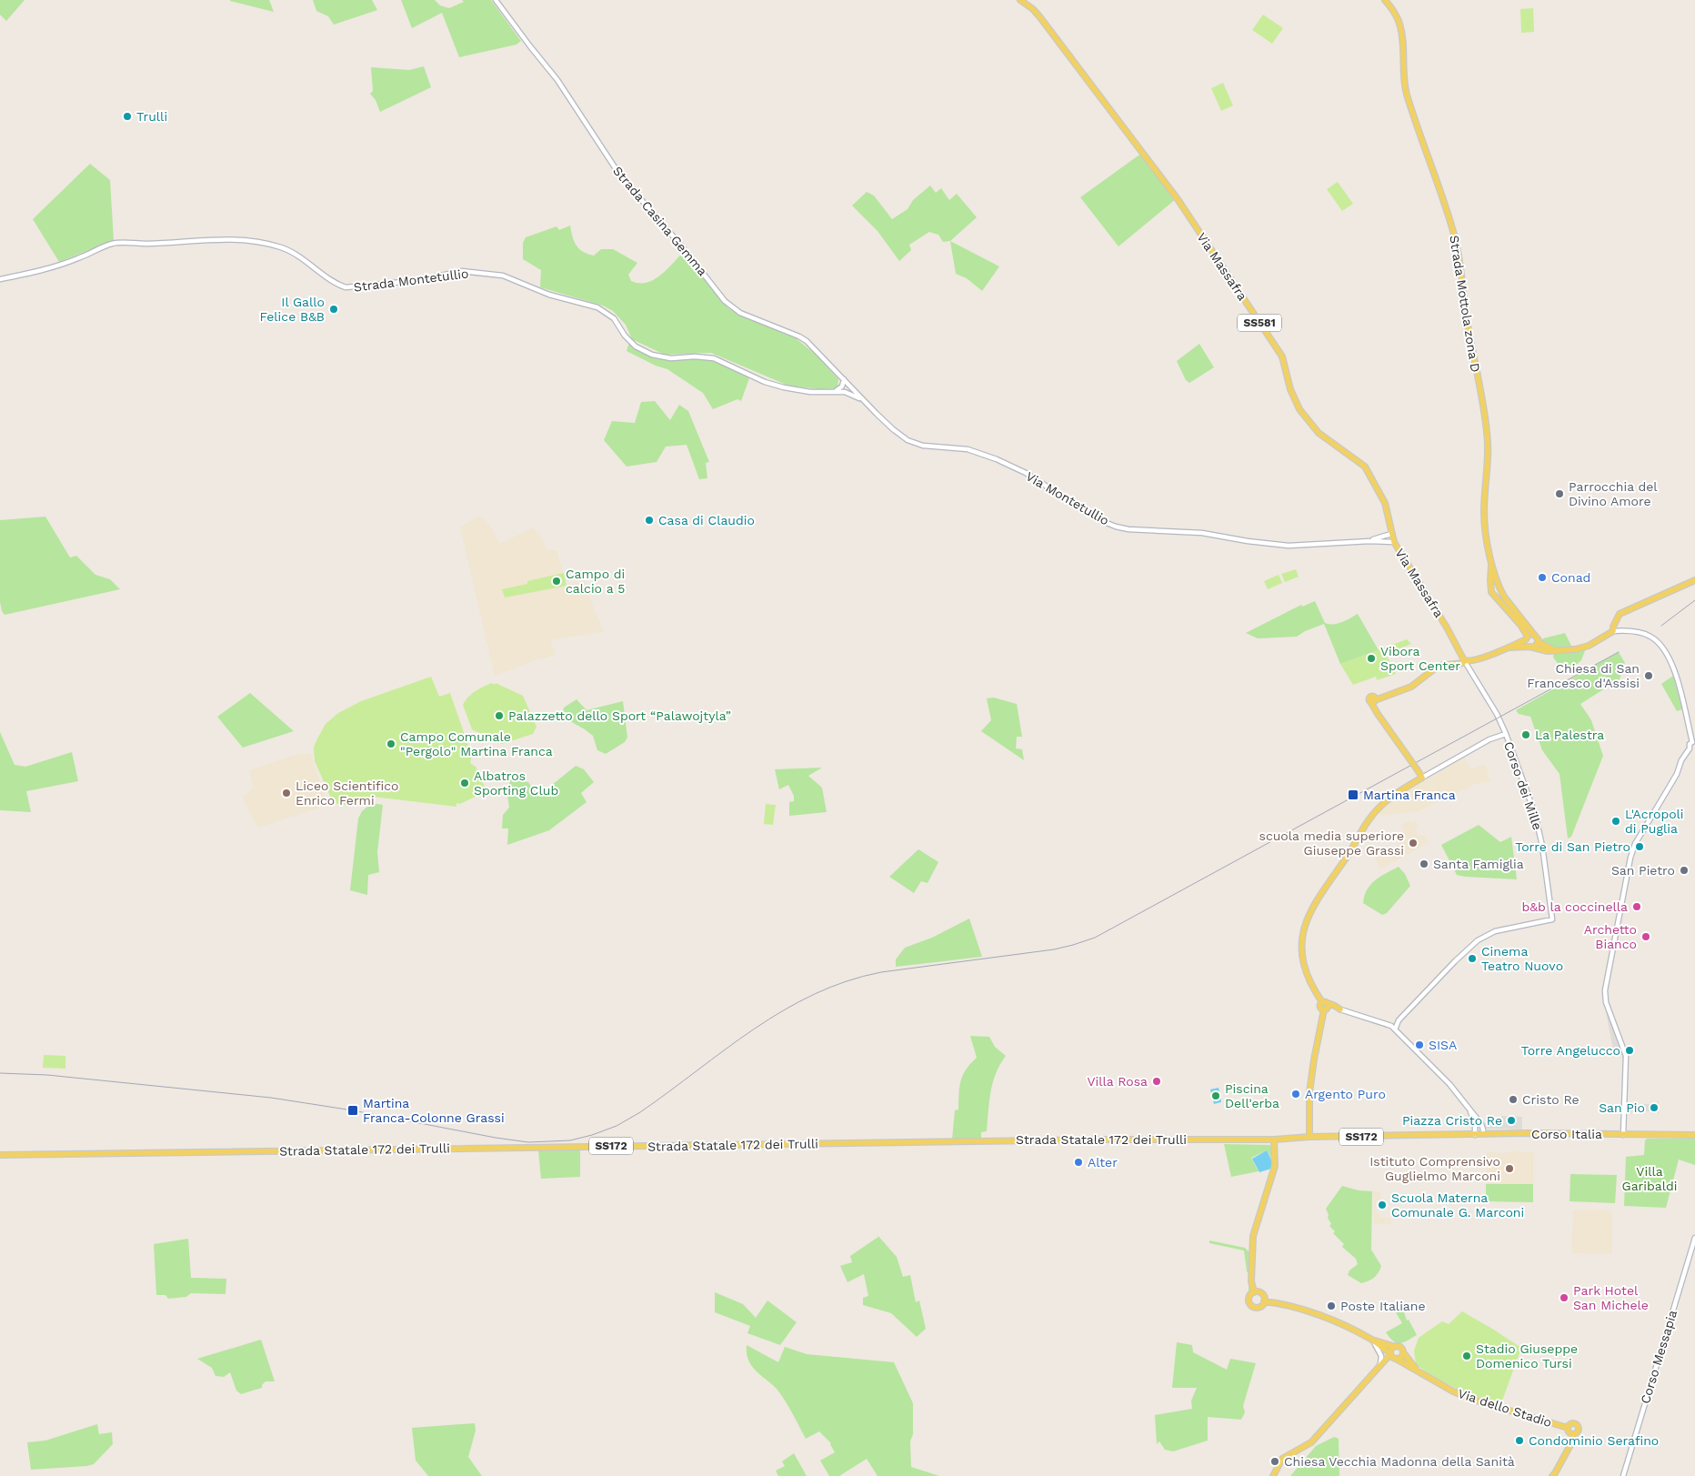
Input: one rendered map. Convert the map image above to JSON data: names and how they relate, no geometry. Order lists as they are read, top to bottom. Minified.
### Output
{"streets":{"main road":["Via Massafra","Strada Mottola zona D","SS581","Corso Italia","SS172","Strada Statale 172 dei Trulli","Via dello Stadio"],"street":["Strada Casina Gemma","Strada Montetullio","Via Montetullio","Corso dei Mille","Corso Messapia"]},"crossings":[["Strada Casina Gemma","Via Montetullio"],["Via Massafra","Via Montetullio"],["Via Massafra","Corso dei Mille"],["Corso Italia","SS172"],["SS172","Strada Statale 172 dei Trulli"]],"parks":["Villa Garibaldi"],"places":{"other":["Trulli","Il Gallo Felice B&B","Parrocchia del Divino Amore","Casa di Claudio","Conad","Campo di calcio a 5","Vibora Sport Center","Chiesa di San Francesco d'Assisi","Palazzetto dello Sport “Palawojtyla”","La Palestra","Campo Comunale \"Pergolo\" Martina Franca","Albatros Sporting Club","Liceo Scientifico Enrico Fermi","L'Acropoli di Puglia","scuola media superiore Giuseppe Grassi","Torre di San Pietro","Santa Famiglia","San Pietro","b&b la coccinella","Archetto Bianco","Cinema Teatro Nuovo","SISA","Torre Angelucco","Villa Rosa","Argento Puro","Piscina Dell'erba","Cristo Re","San Pio","Piazza Cristo Re","Alter","Istituto Comprensivo Guglielmo Marconi","Scuola Materna Comunale G. Marconi","Park Hotel San Michele","Poste Italiane","Stadio Giuseppe Domenico Tursi","Condominio Serafino","Chiesa Vecchia Madonna della Sanità"],"transit":["Martina Franca","Martina Franca-Colonne Grassi"]}}
